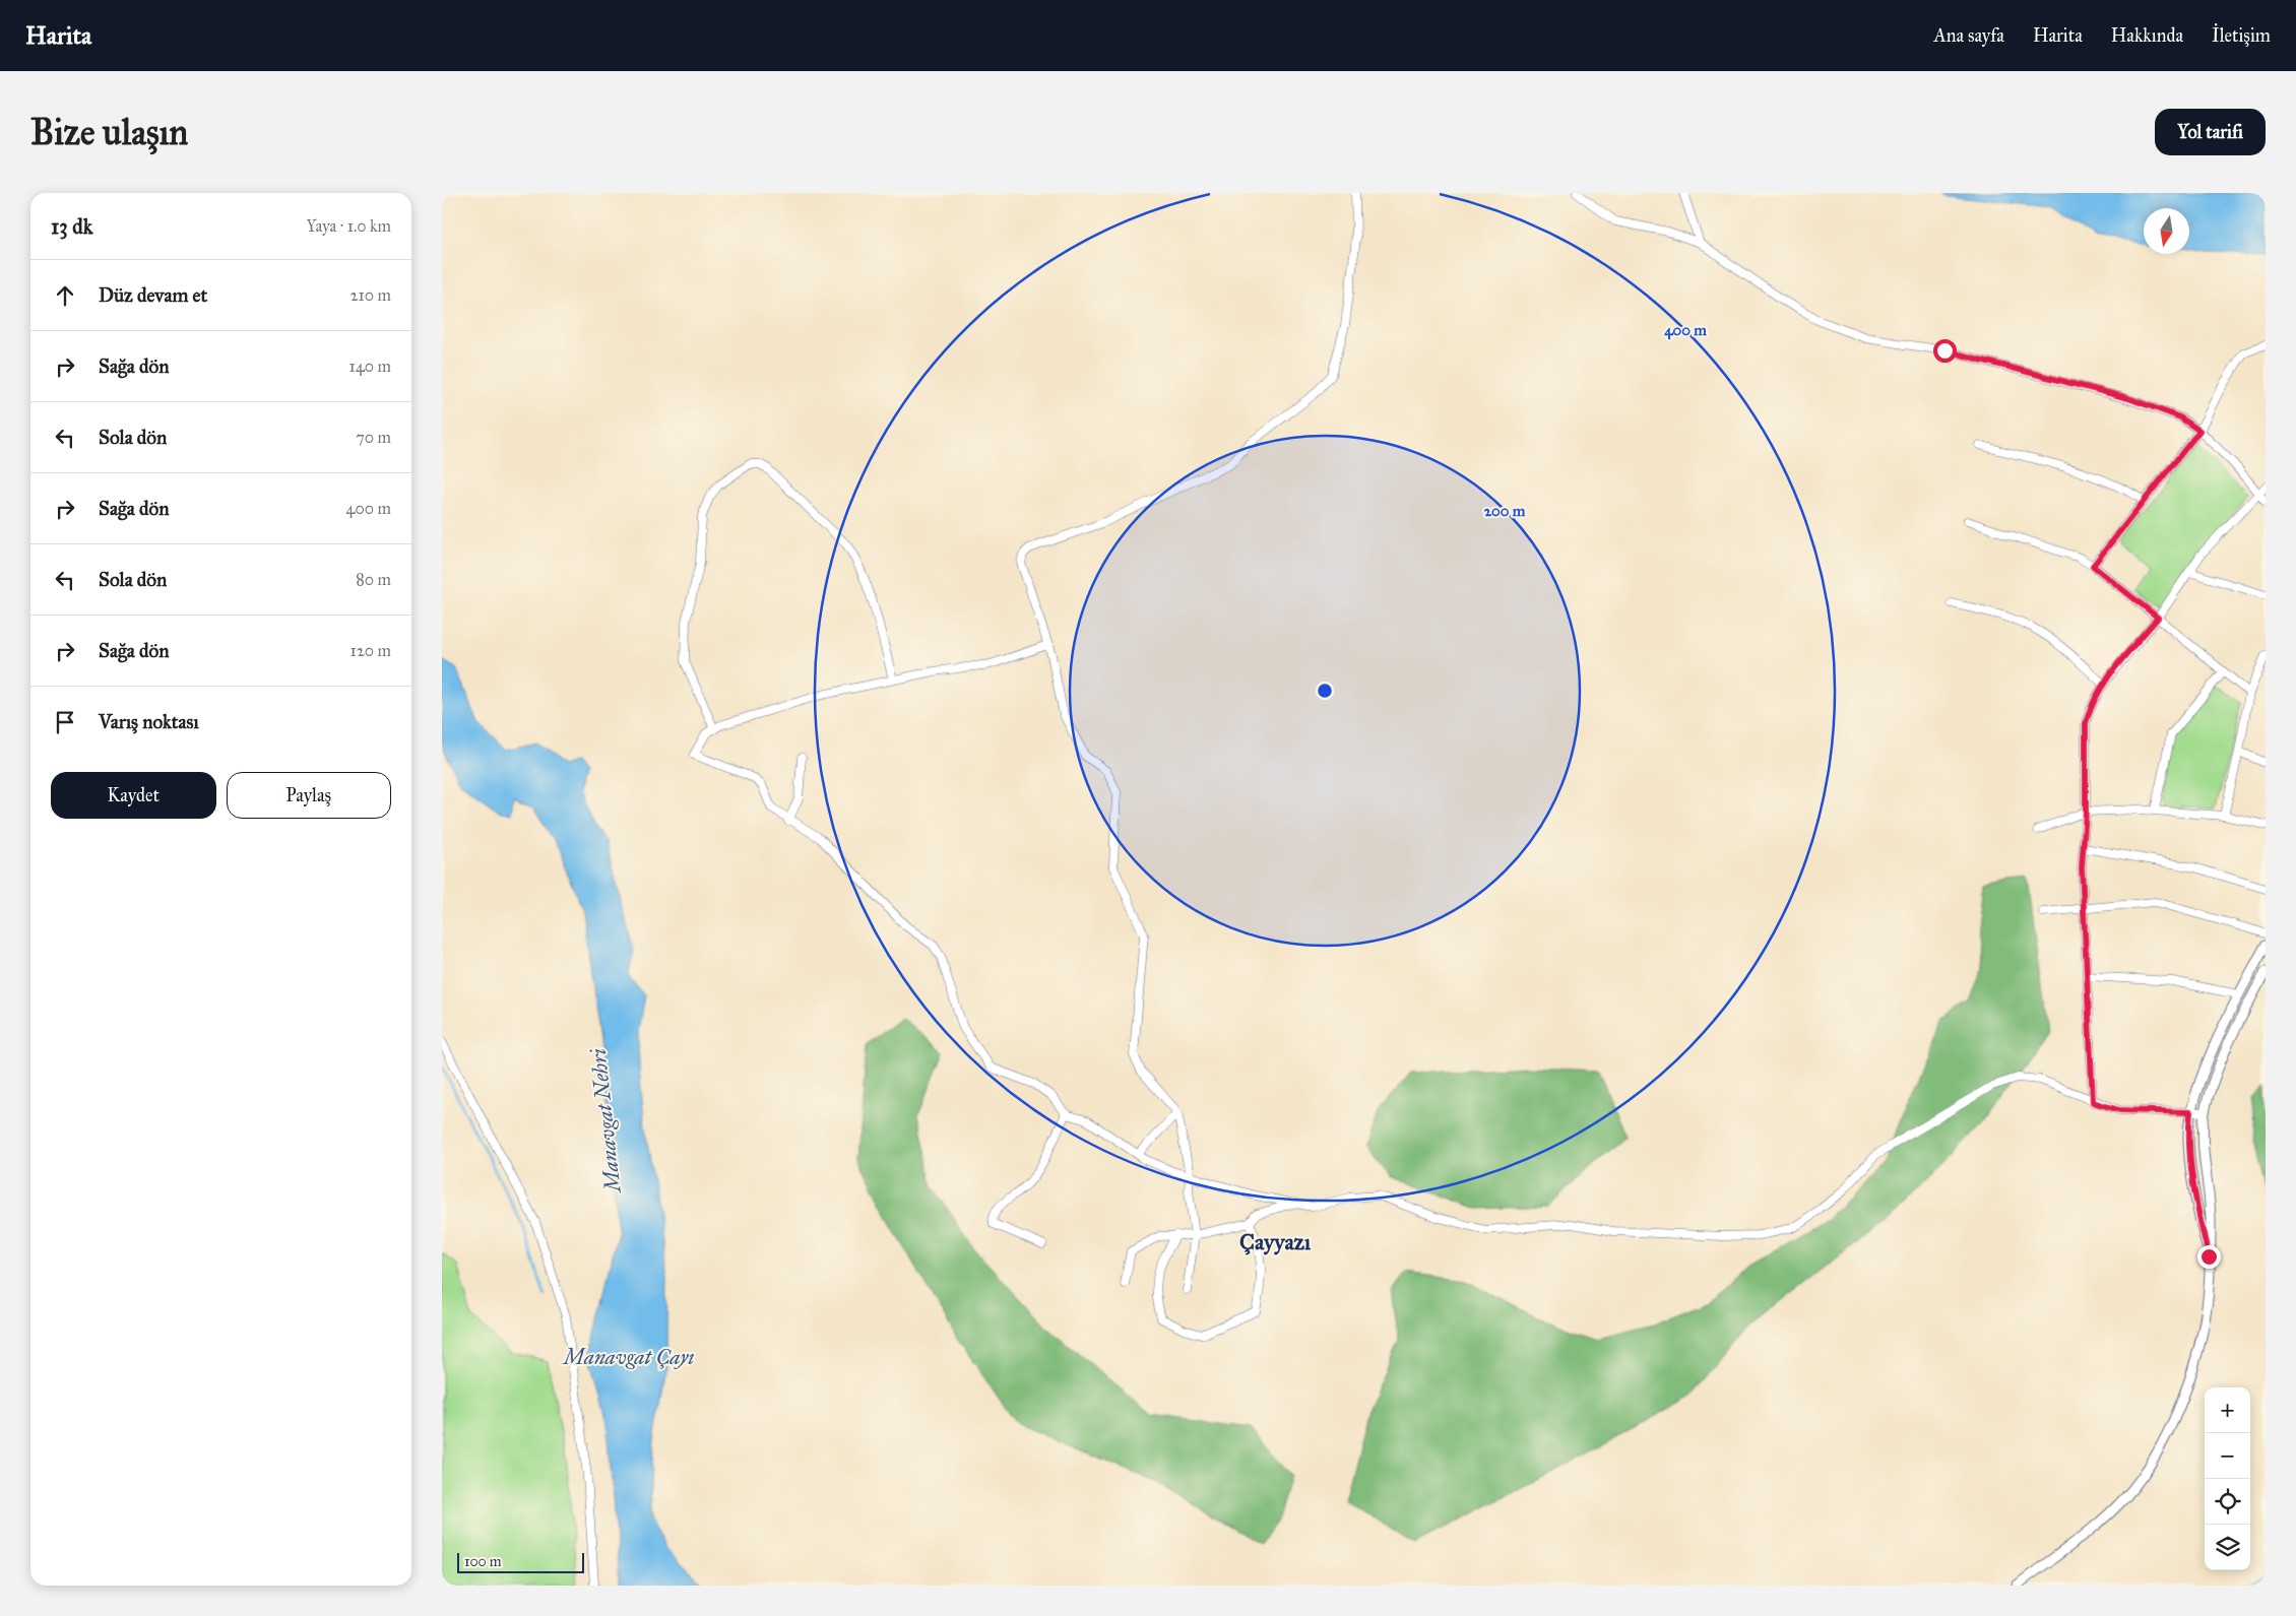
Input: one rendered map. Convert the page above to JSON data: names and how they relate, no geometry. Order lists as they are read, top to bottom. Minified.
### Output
{"districts":["Çayyazı"],"water":["Manavgat Nehri","Manavgat Çayı"],"scale_bar":"100 m","north":"bottom","page":{"header":"Harita","nav":["Ana sayfa","Harita","Hakkında","İletişim"],"buttons":["Yol tarifi",["Kaydet","Paylaş"]],"title":"Bize ulaşın","heading":["13 dk","Yaya · 1.0 km"],"list":[["Düz devam et","210 m"],["Sağa dön","140 m"],["Sola dön","70 m"],["Sağa dön","400 m"],["Sola dön","80 m"],["Sağa dön","120 m"],"Varış noktası"],"map_buttons":["+","−"],"scale":"100 m"},"rings":["400 m","200 m"]}
